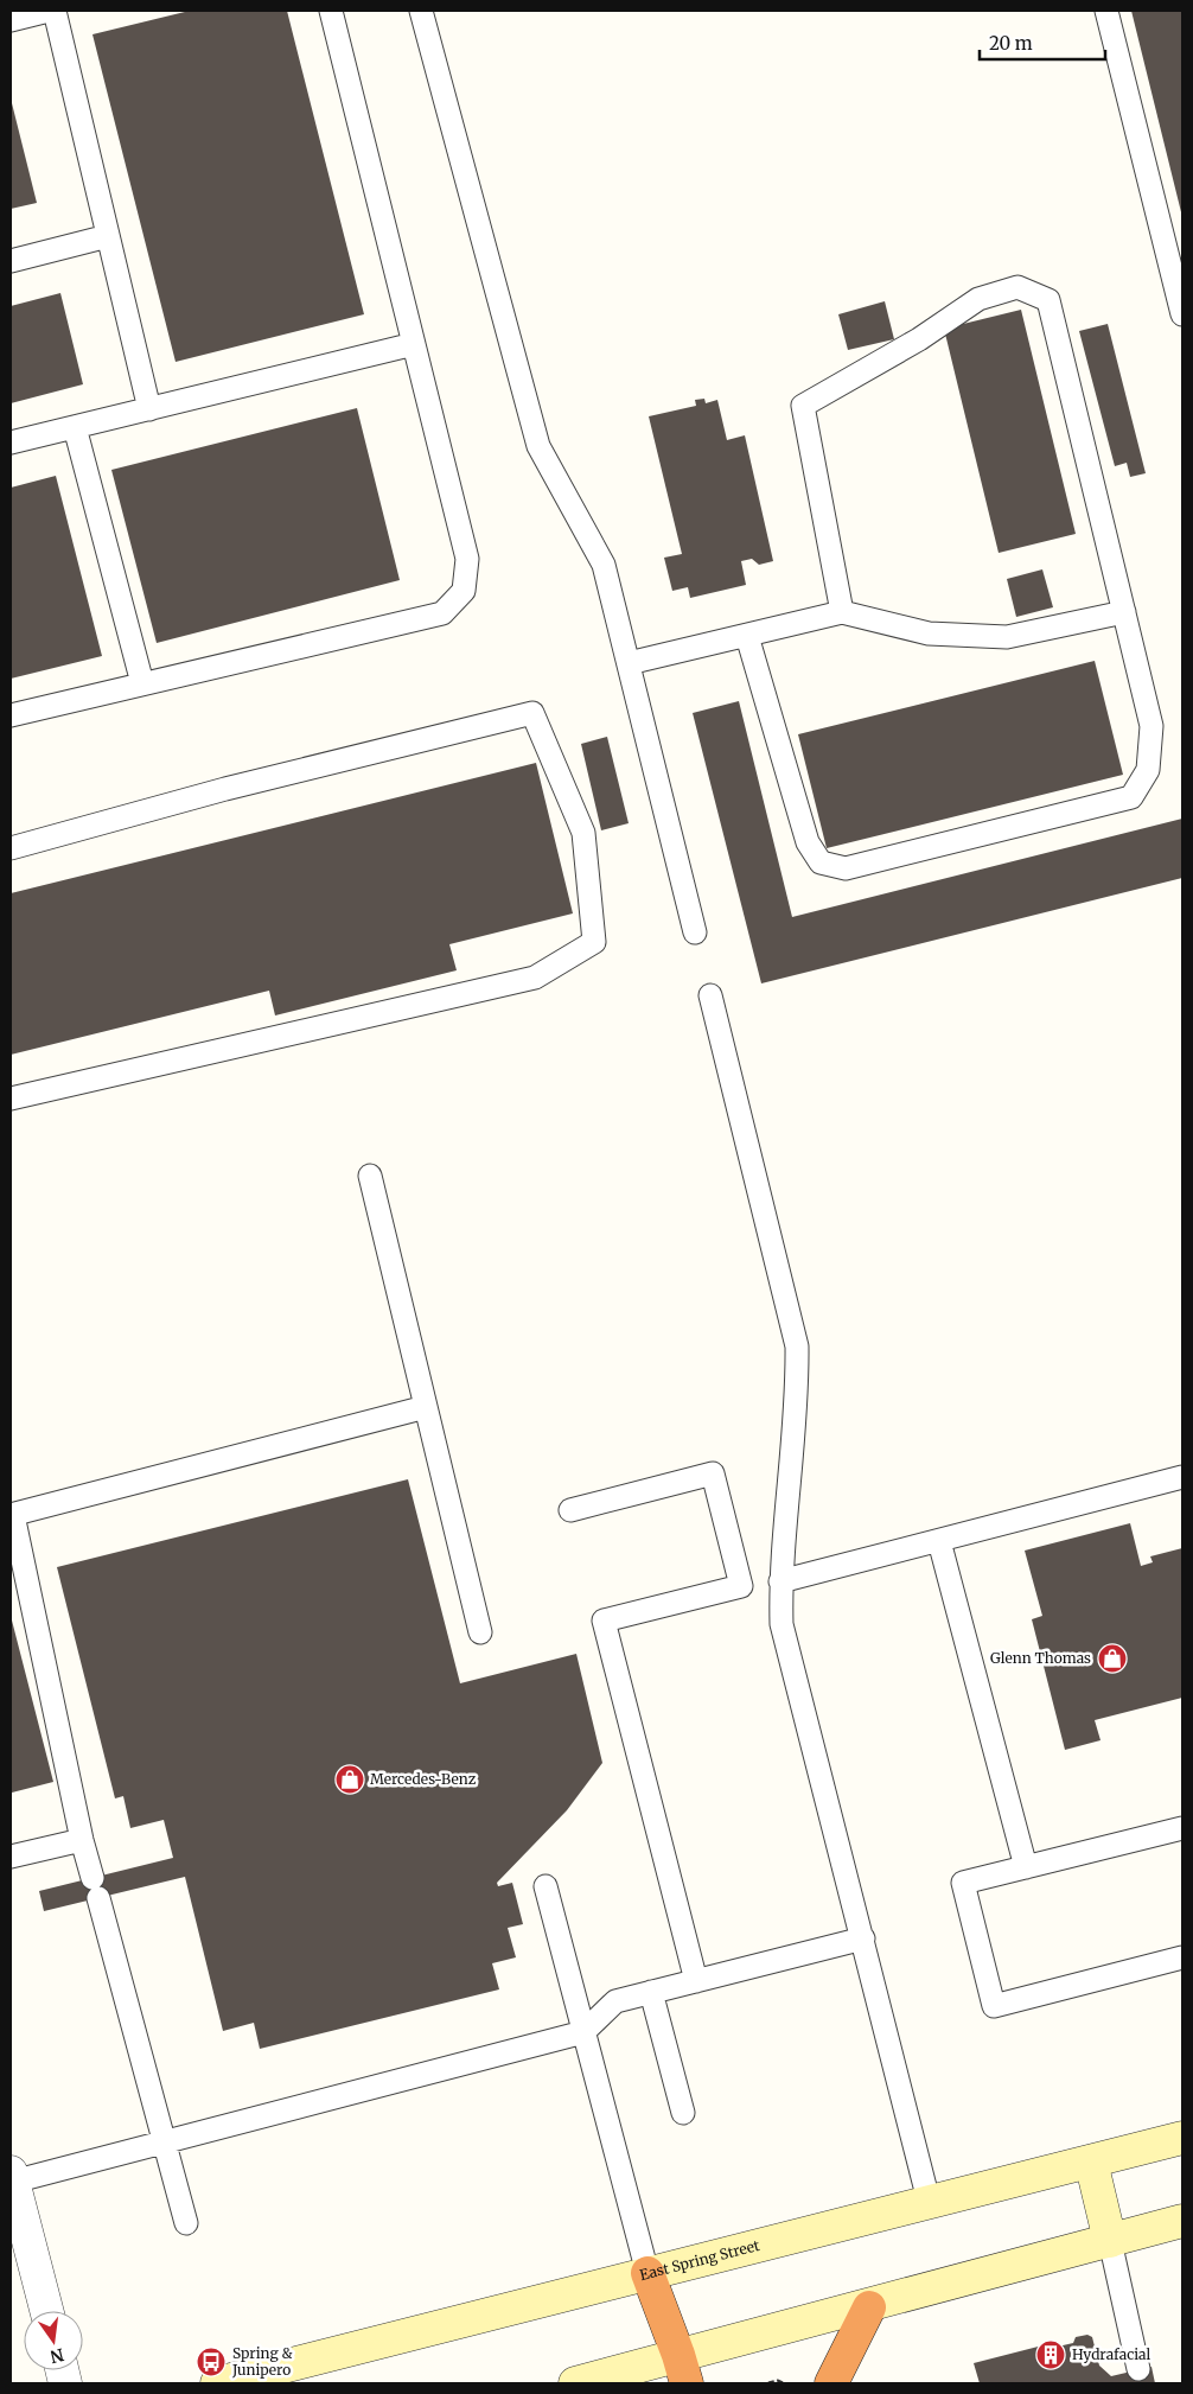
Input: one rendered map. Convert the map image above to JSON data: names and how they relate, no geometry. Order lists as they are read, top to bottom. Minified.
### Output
{"streets":{"main road":["East Spring Street"]},"places":{"shop":["Glenn Thomas","Mercedes-Benz"],"building":["Hydrafacial"],"bus stop":["Spring & Junipero"]},"scale_bar":"20 m","north":"bottom"}
